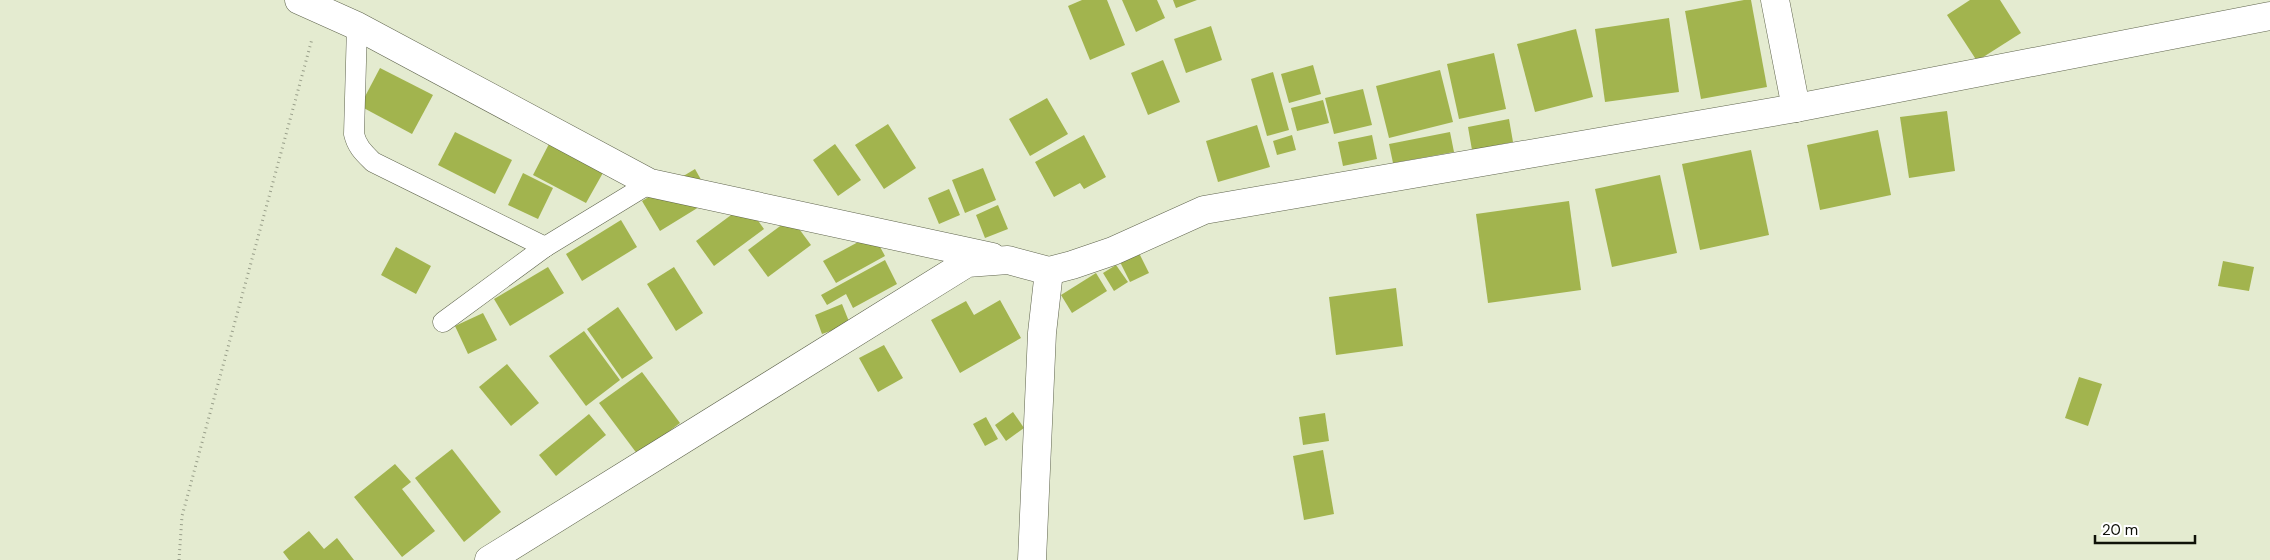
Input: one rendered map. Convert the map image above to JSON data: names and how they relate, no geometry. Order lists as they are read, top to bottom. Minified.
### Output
{"scale_bar":"20 m"}
